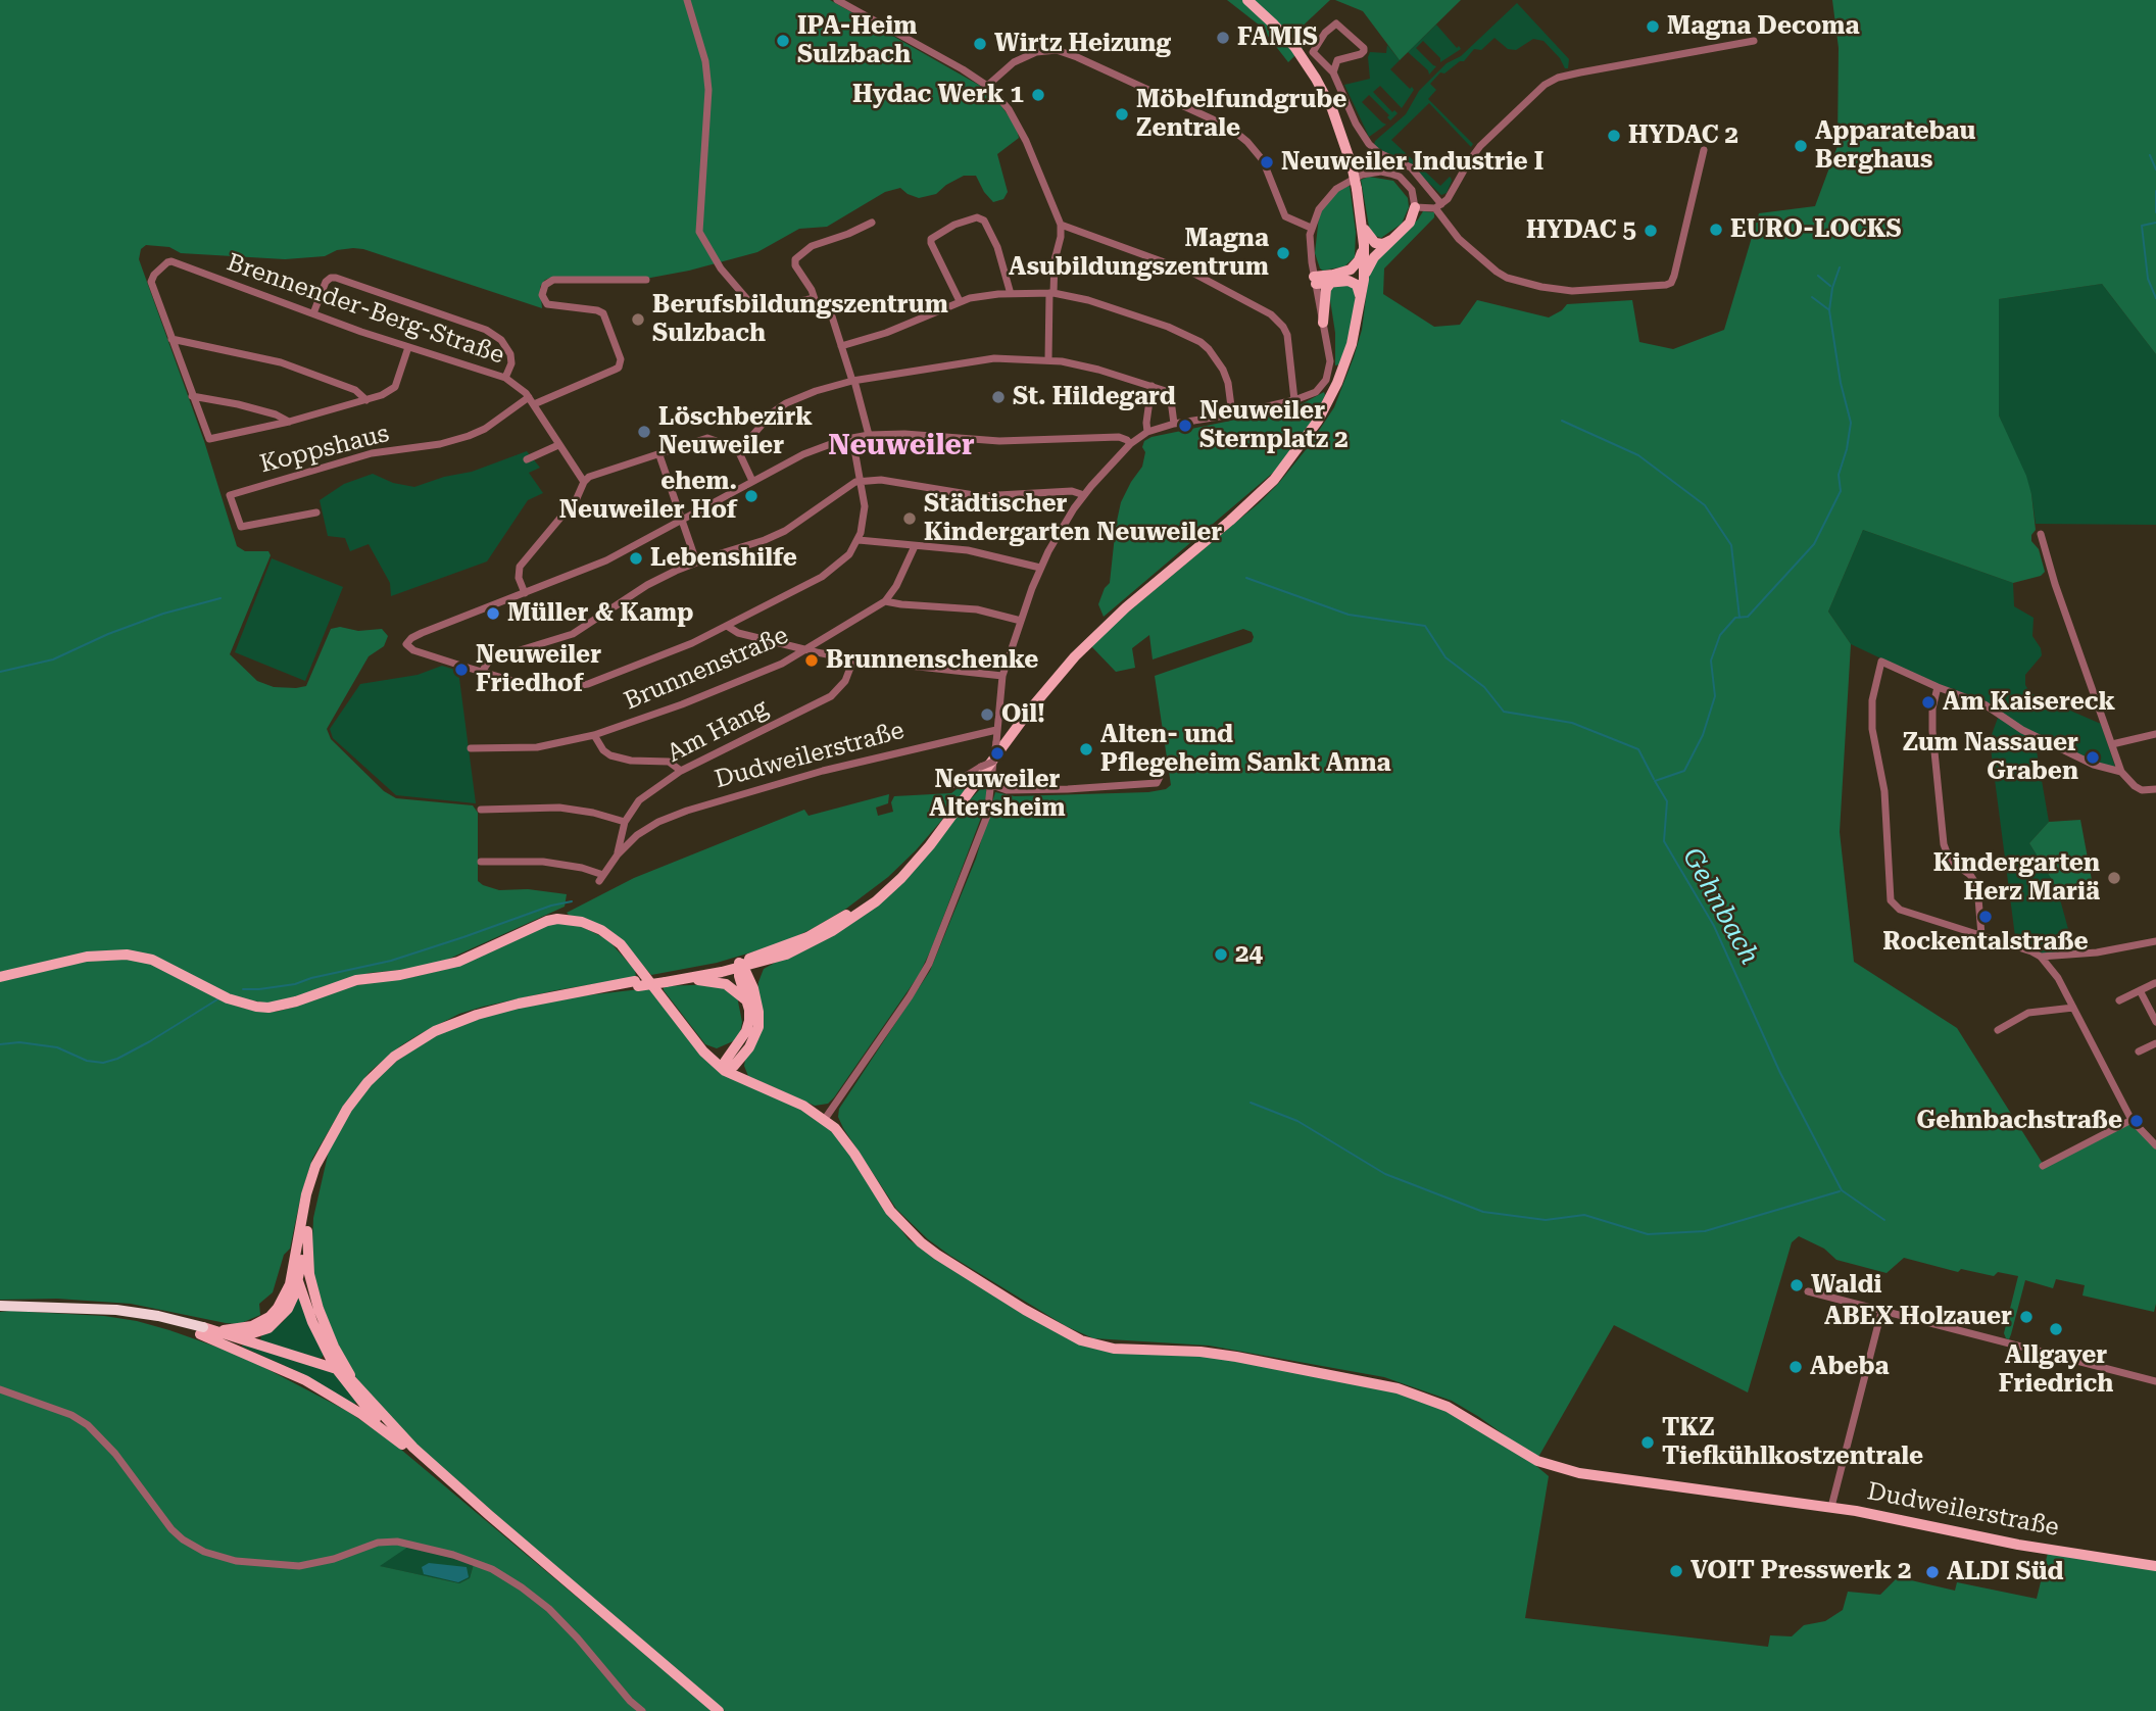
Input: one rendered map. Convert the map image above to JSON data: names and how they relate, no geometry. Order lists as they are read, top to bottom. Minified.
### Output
{"streets":{"main road":["Dudweilerstraße"],"street":["Brennender-Berg-Straße","Koppshaus","Brunnenstraße","Am Hang"]},"crossings":[["Brennender-Berg-Straße","Koppshaus"],["Am Hang","Dudweilerstraße"]],"districts":["Neuweiler"],"water":["Gehnbach"],"places":["Magna Decoma","FAMIS","IPA-Heim Sulzbach","Wirtz Heizung","Hydac Werk 1","Möbelfundgrube Zentrale","HYDAC 2","Apparatebau Berghaus","Neuweiler Industrie I","EURO-LOCKS","HYDAC 5","Magna Asubildungszentrum","Berufsbildungszentrum Sulzbach","St. Hildegard","Neuweiler Sternplatz 2","Löschbezirk Neuweiler","ehem. Neuweiler Hof","Städtischer Kindergarten Neuweiler","Lebenshilfe","Müller & Kamp","Brunnenschenke","Neuweiler Friedhof","Am Kaisereck","Oil!","Alten- und Pflegeheim Sankt Anna","Neuweiler Altersheim","Zum Nassauer Graben","Kindergarten Herz Mariä","Rockentalstraße","24","Gehnbachstraße","Waldi","ABEX Holzauer","Allgayer Friedrich","Abeba","TKZ Tiefkühlkostzentrale","VOIT Presswerk 2","ALDI Süd"]}
